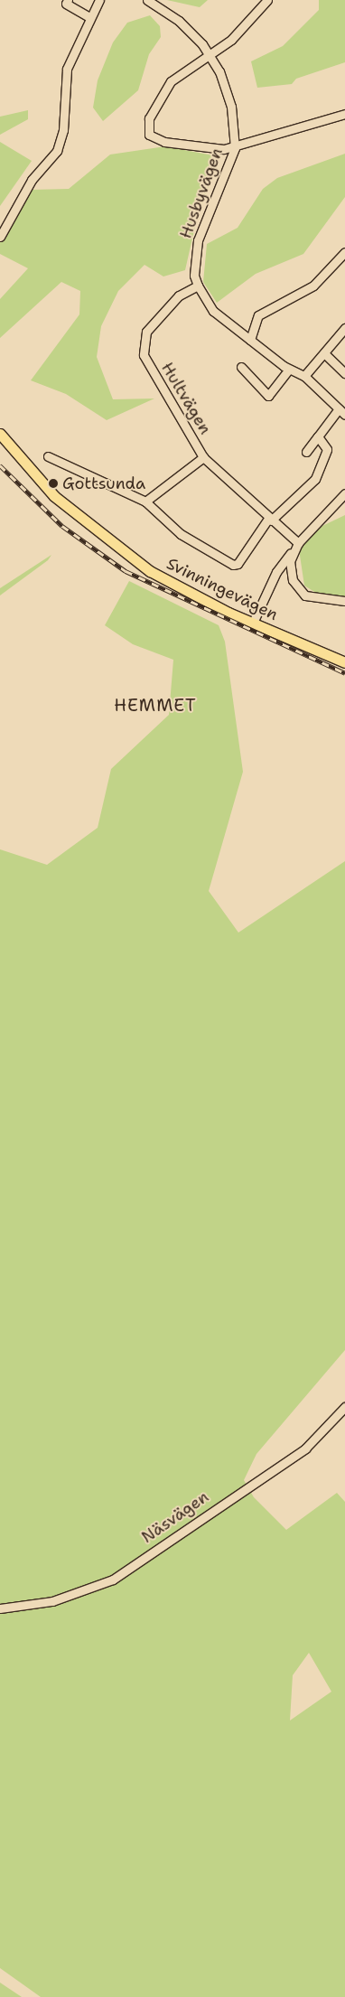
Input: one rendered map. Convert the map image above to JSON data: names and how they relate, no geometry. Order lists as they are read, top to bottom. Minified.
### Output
{"streets":{"main road":["Svinningevägen"],"street":["Husbyvägen","Hultvägen","Näsvägen"]},"crossings":[["Husbyvägen","Hultvägen"]],"districts":["HEMMET"],"places":["Gottsunda"]}
